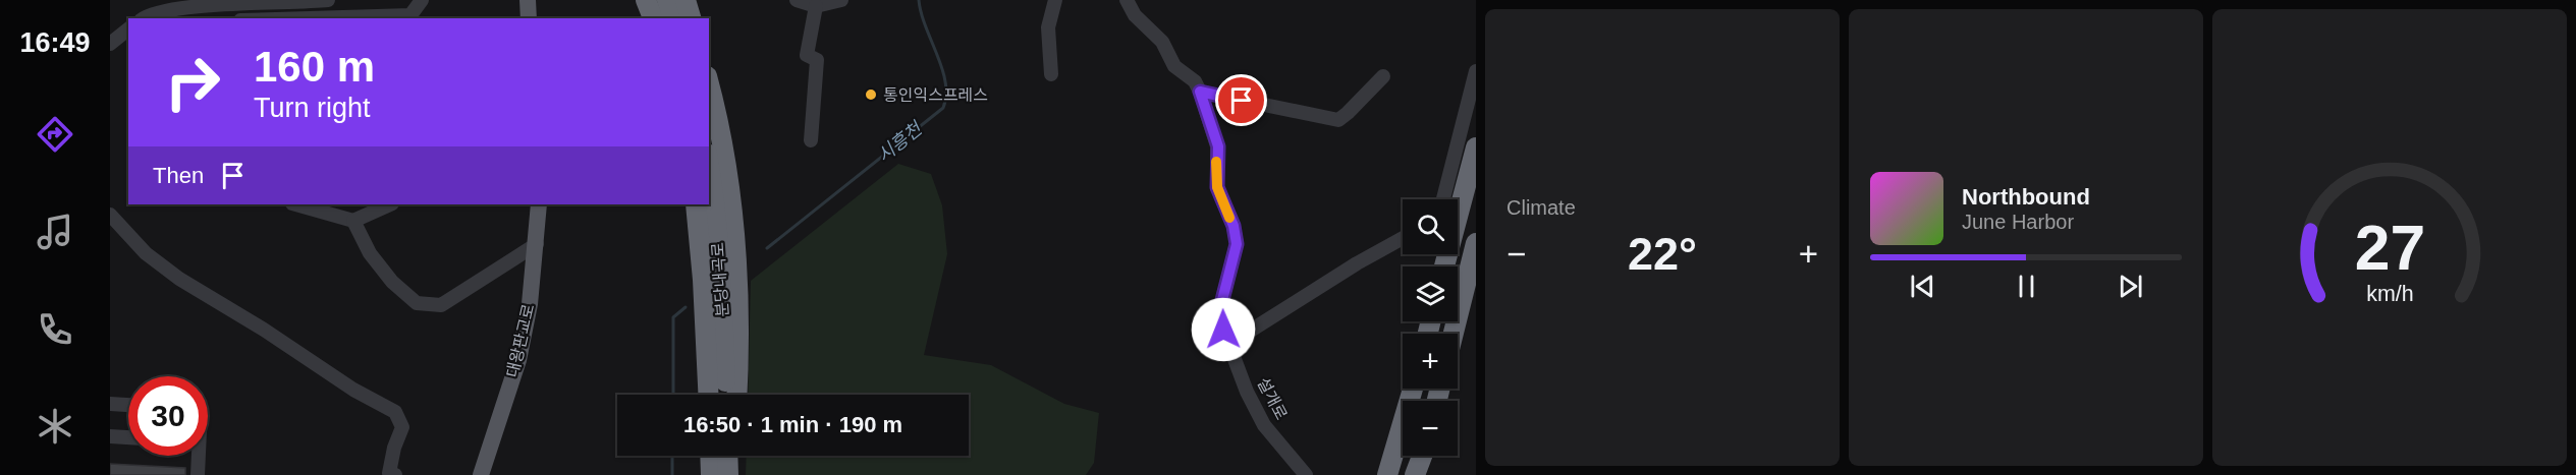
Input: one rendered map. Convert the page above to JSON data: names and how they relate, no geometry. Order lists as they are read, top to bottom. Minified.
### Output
{"streets":{"highway":["분당내곡로"],"main road":["대왕판교로"],"street":["설개로"]},"water":["시흥천"],"places":["통인익스프레스"],"page":{"tabs":"16:49","tile":"Climate","turn":["160 m","Turn right"],"then":"Then","song":["Northbound","June Harbor"],"map_buttons":["+","−"],"heat":["−","22°","+"],"limit":"30","trip":"16:50 · 1 min · 190 m","gauge":["27","km/h"]}}
